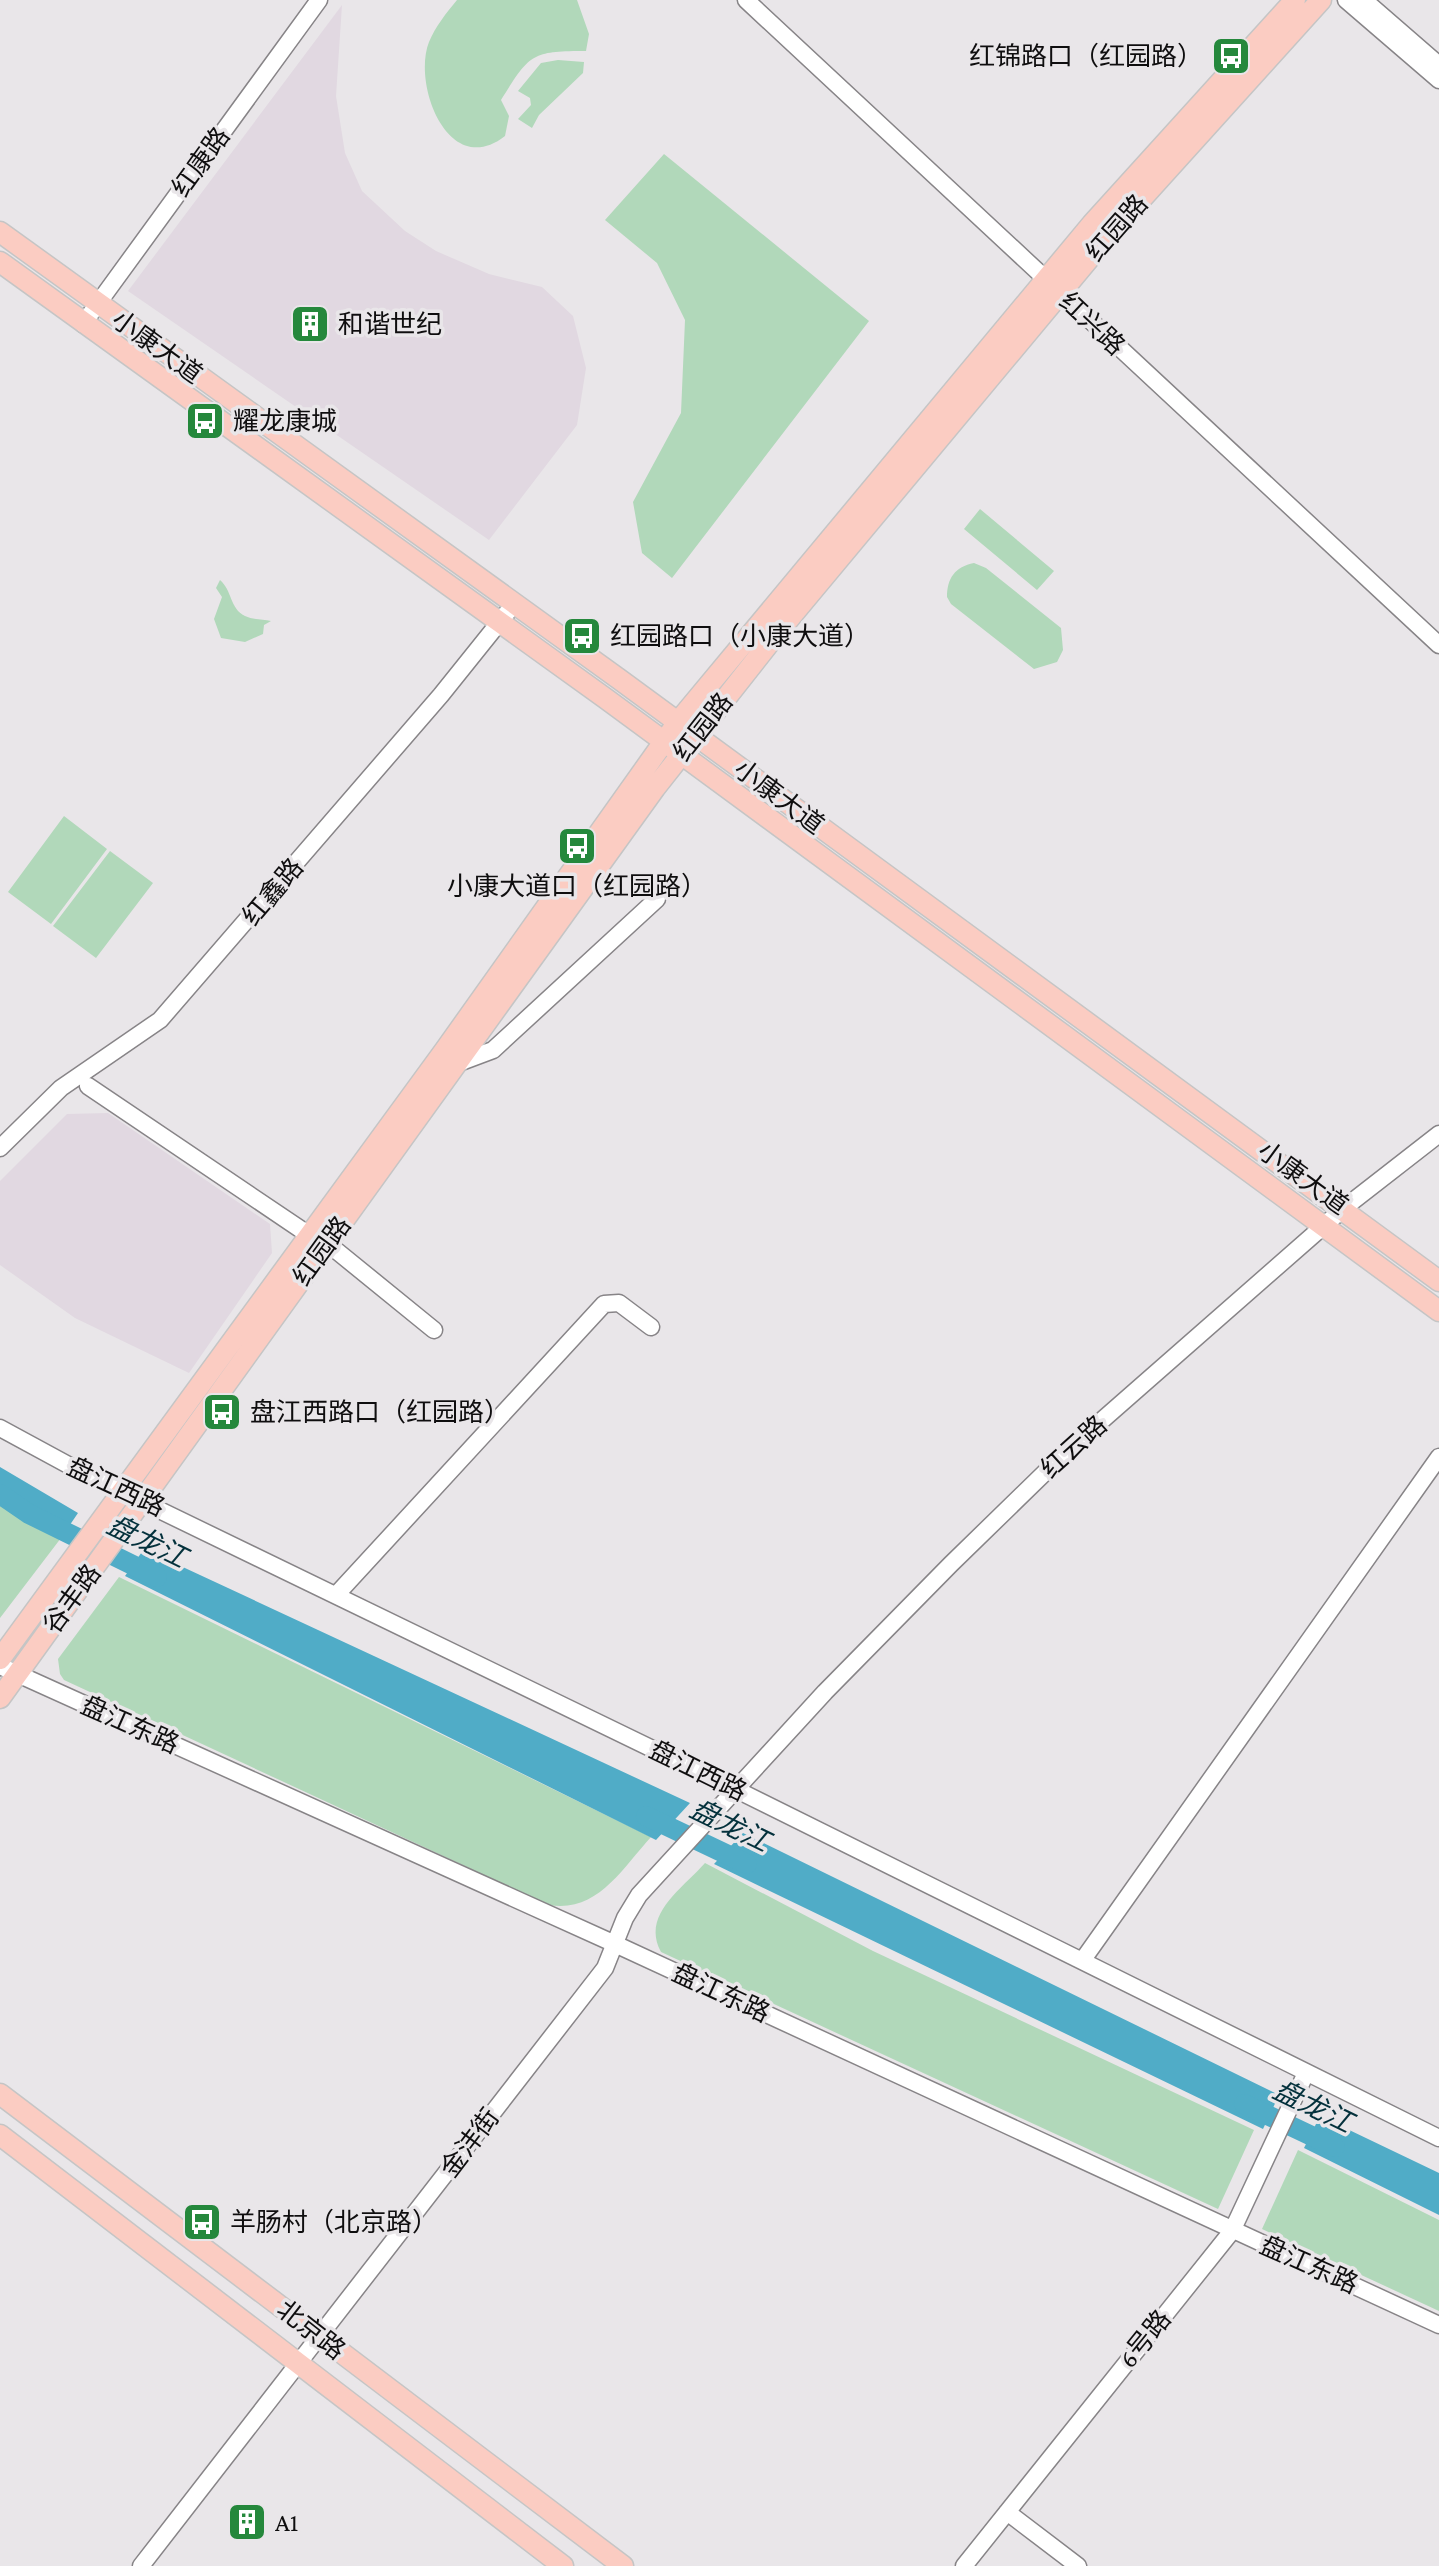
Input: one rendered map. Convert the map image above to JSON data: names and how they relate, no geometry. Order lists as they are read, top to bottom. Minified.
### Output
{"streets":{"main road":["红园路","小康大道","谷丰路","北京路"],"street":["红康路","红兴路","红鑫路","红云路","盘江西路","盘江东路","金沣街","6号路"]},"crossings":[["红康路","小康大道"],["红园路","红兴路"],["红园路","小康大道"],["红园路","盘江西路"],["红园路","谷丰路"],["小康大道","红鑫路"],["小康大道","红云路"],["红云路","盘江西路"],["红云路","金沣街"],["盘江西路","谷丰路"],["盘江西路","6号路"],["谷丰路","盘江东路"],["盘江东路","金沣街"],["盘江东路","6号路"],["金沣街","北京路"]],"water":["盘龙江"],"places":{"bus stop":["红锦路口（红园路）","耀龙康城","红园路口（小康大道）","小康大道口（红园路）","盘江西路口（红园路）","羊肠村（北京路）"],"building":["和谐世纪","A1"]}}
